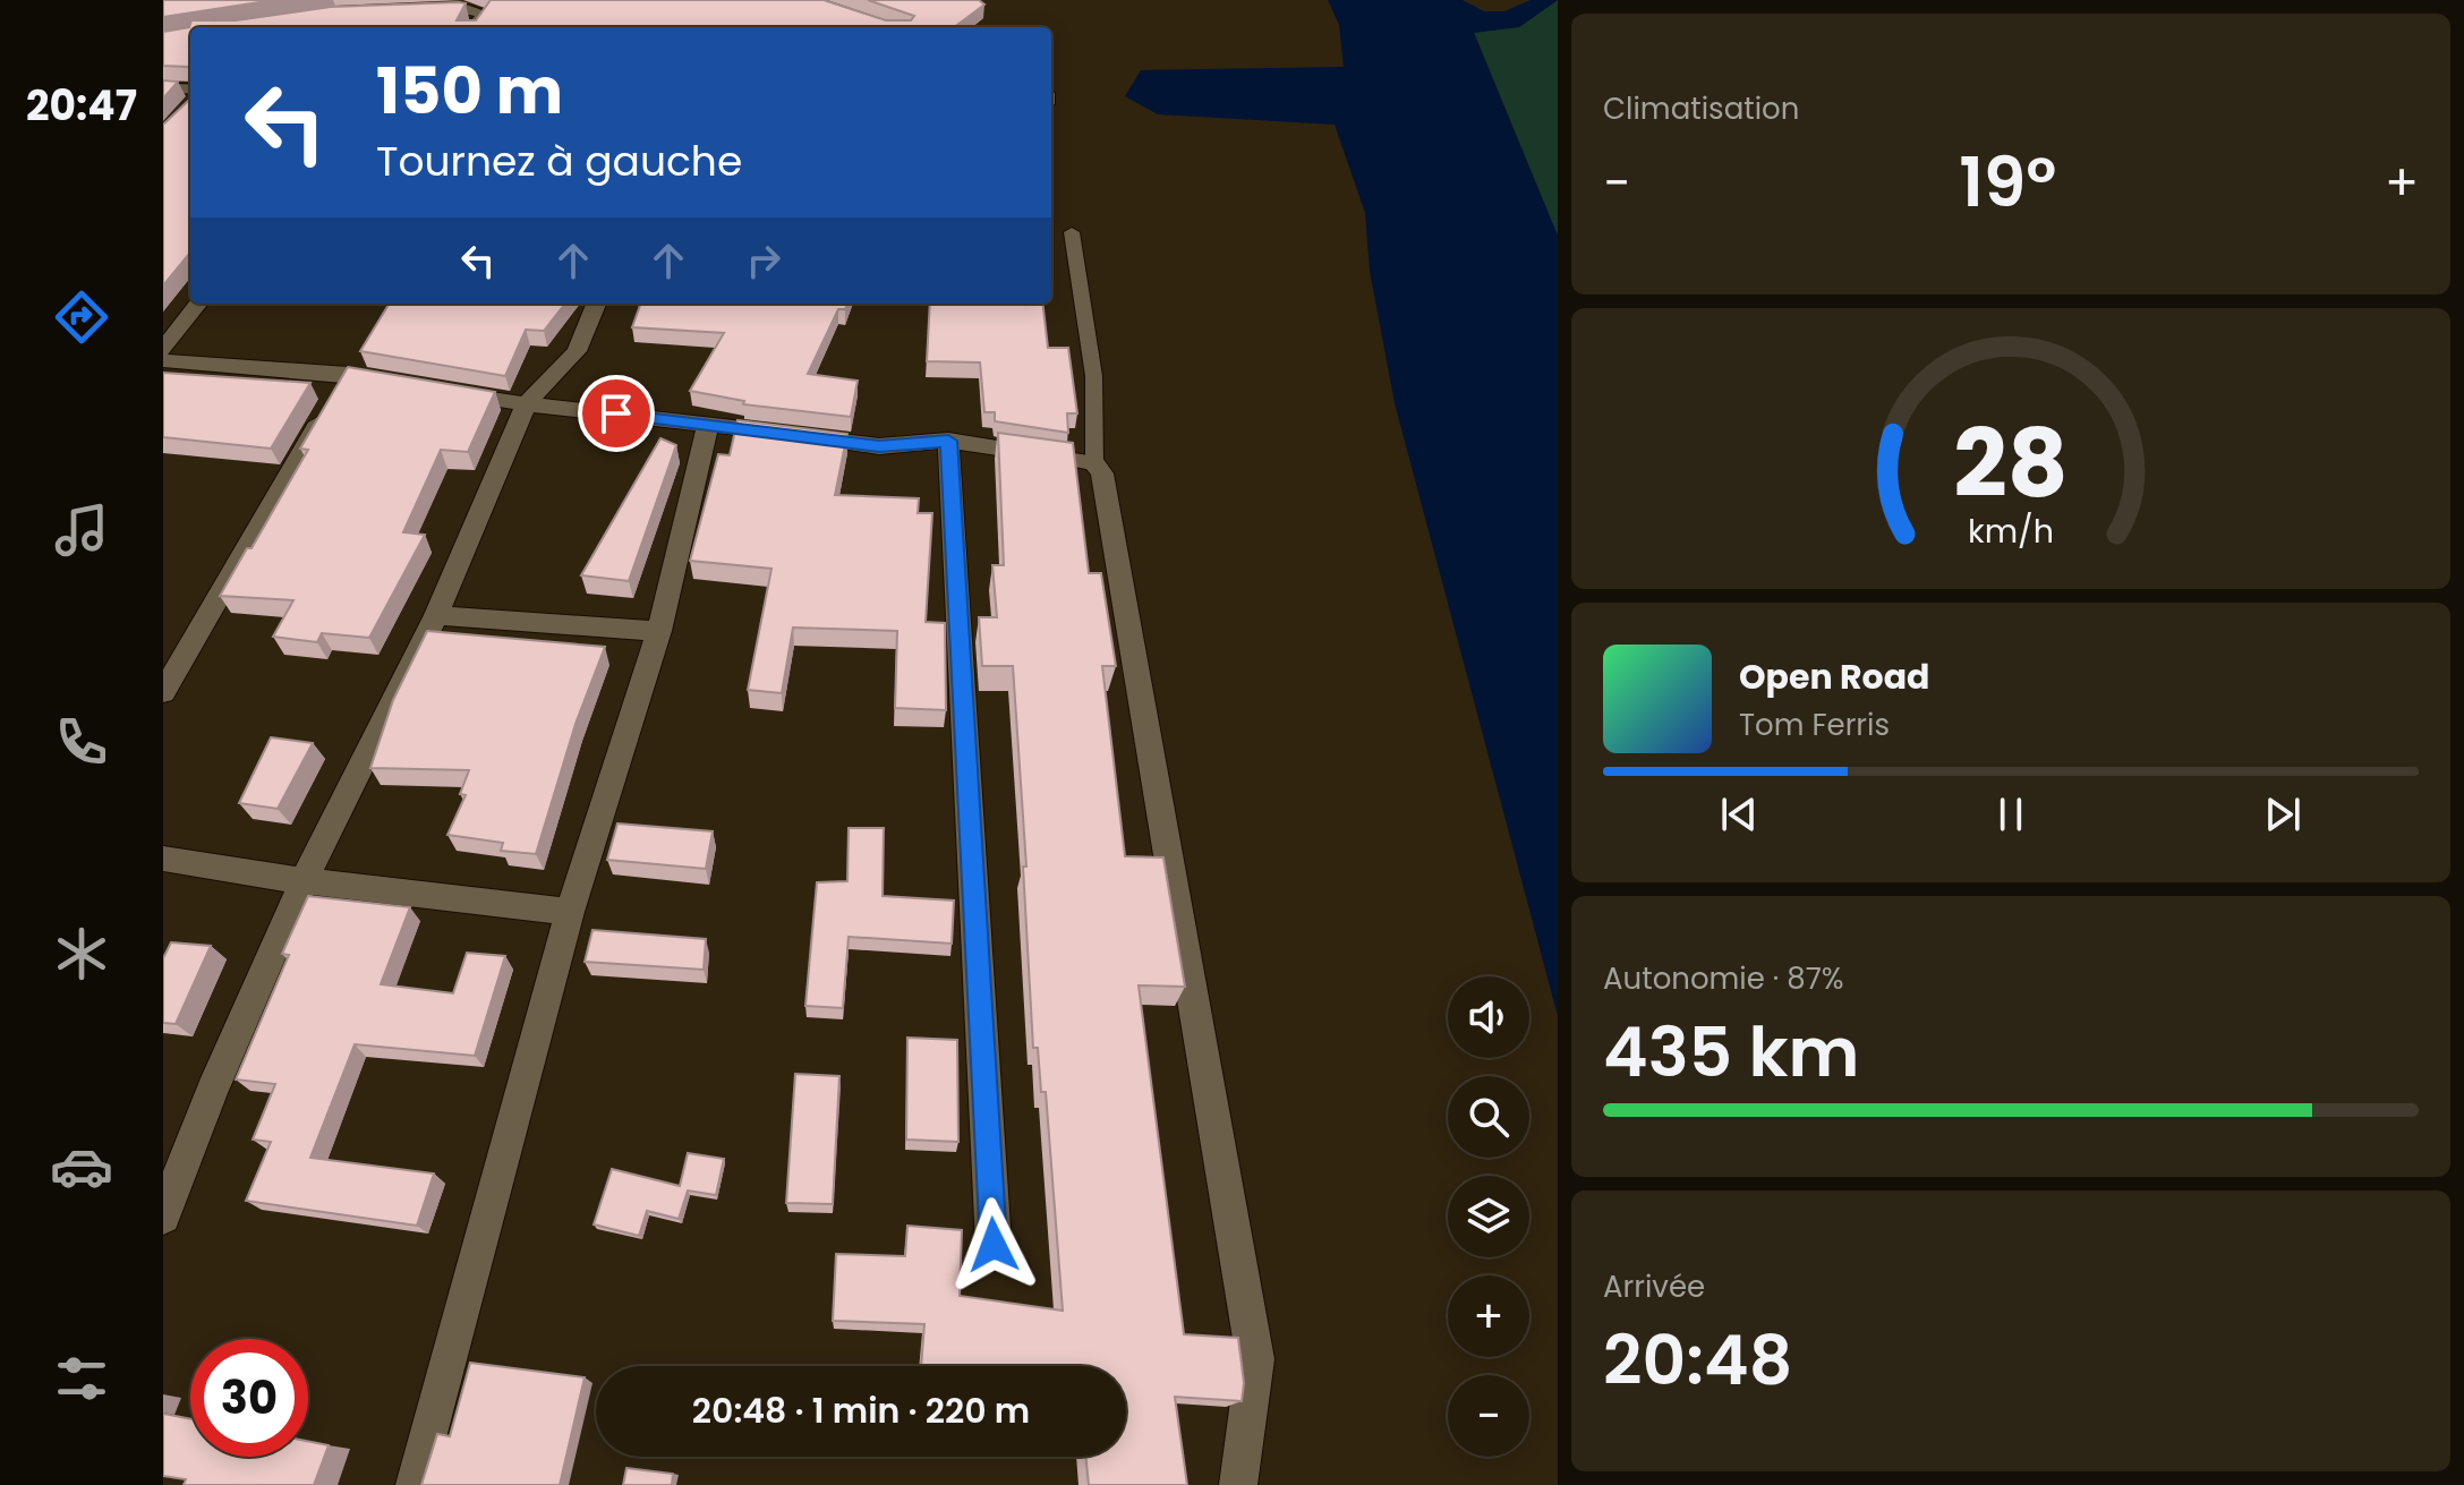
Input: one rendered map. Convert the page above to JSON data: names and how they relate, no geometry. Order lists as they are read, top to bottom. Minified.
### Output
{"page":{"tabs":"20:47","tile":["Climatisation",["Autonomie · 87%","435 km"],["Arrivée","20:48"]],"turn":["150 m","Tournez à gauche"],"heat":["−","19°","+"],"song":["Open Road","Tom Ferris"],"map_buttons":["+","−"],"limit":"30","trip":"20:48 · 1 min · 220 m","gauge":["28","km/h"]}}
